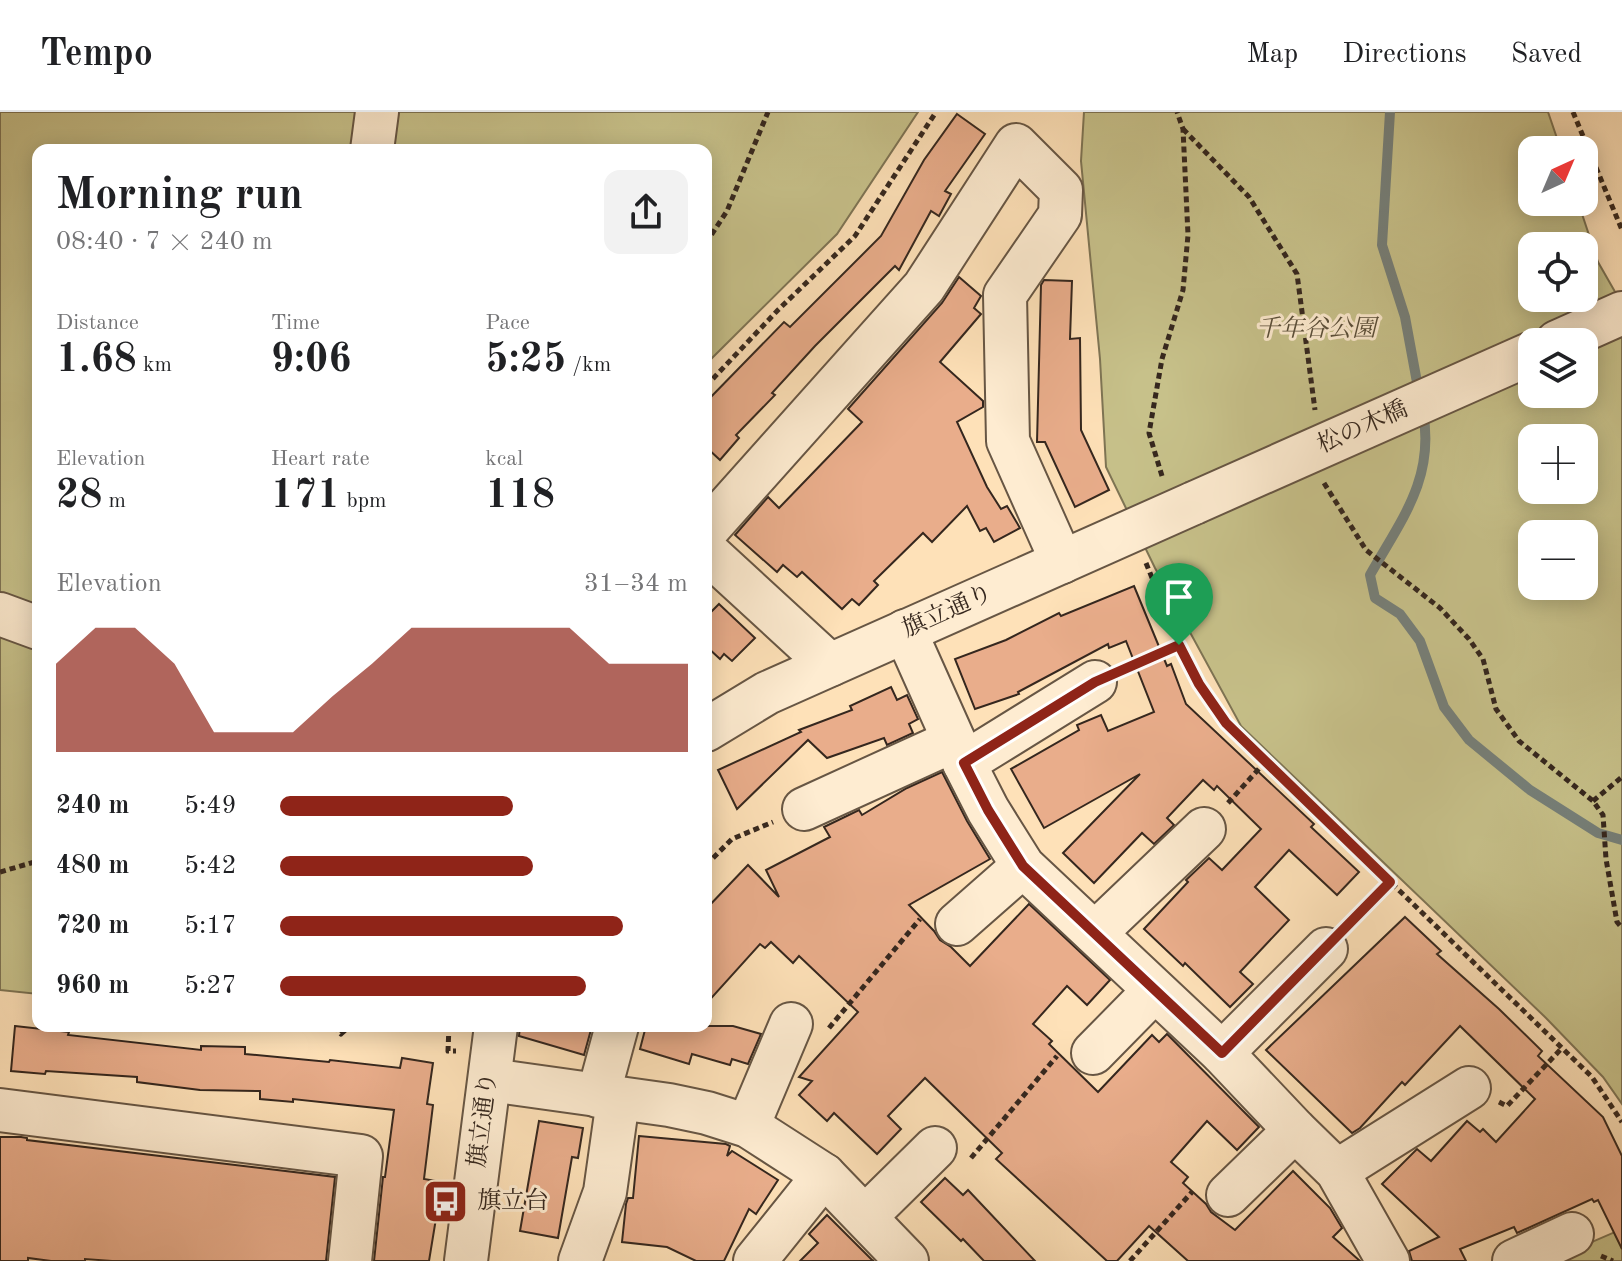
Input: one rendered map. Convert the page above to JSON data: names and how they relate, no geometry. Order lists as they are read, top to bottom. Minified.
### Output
{"streets":{"street":["松の木橋","旗立通り"]},"crossings":[["松の木橋","旗立通り"]],"parks":["千年谷公園"],"places":{"bus stop":["旗立台"]},"north":"top right","page":{"header":"Tempo","nav":["Map","Directions","Saved"],"map_buttons":["+","−"],"heading":["Morning run","08:40 · 7 × 240 m"],"stats":[["Distance","1.68 km"],["Time","9:06"],["Pace","5:25 /km"],["Elevation","28 m"],["Heart rate","171 bpm"],["kcal","118"]],"chart":["Elevation","31–34 m"],"list":[{"name":"240 m","note":"5:49"},{"name":"480 m","note":"5:42"},{"name":"720 m","note":"5:17"},{"name":"960 m","note":"5:27"}]}}
